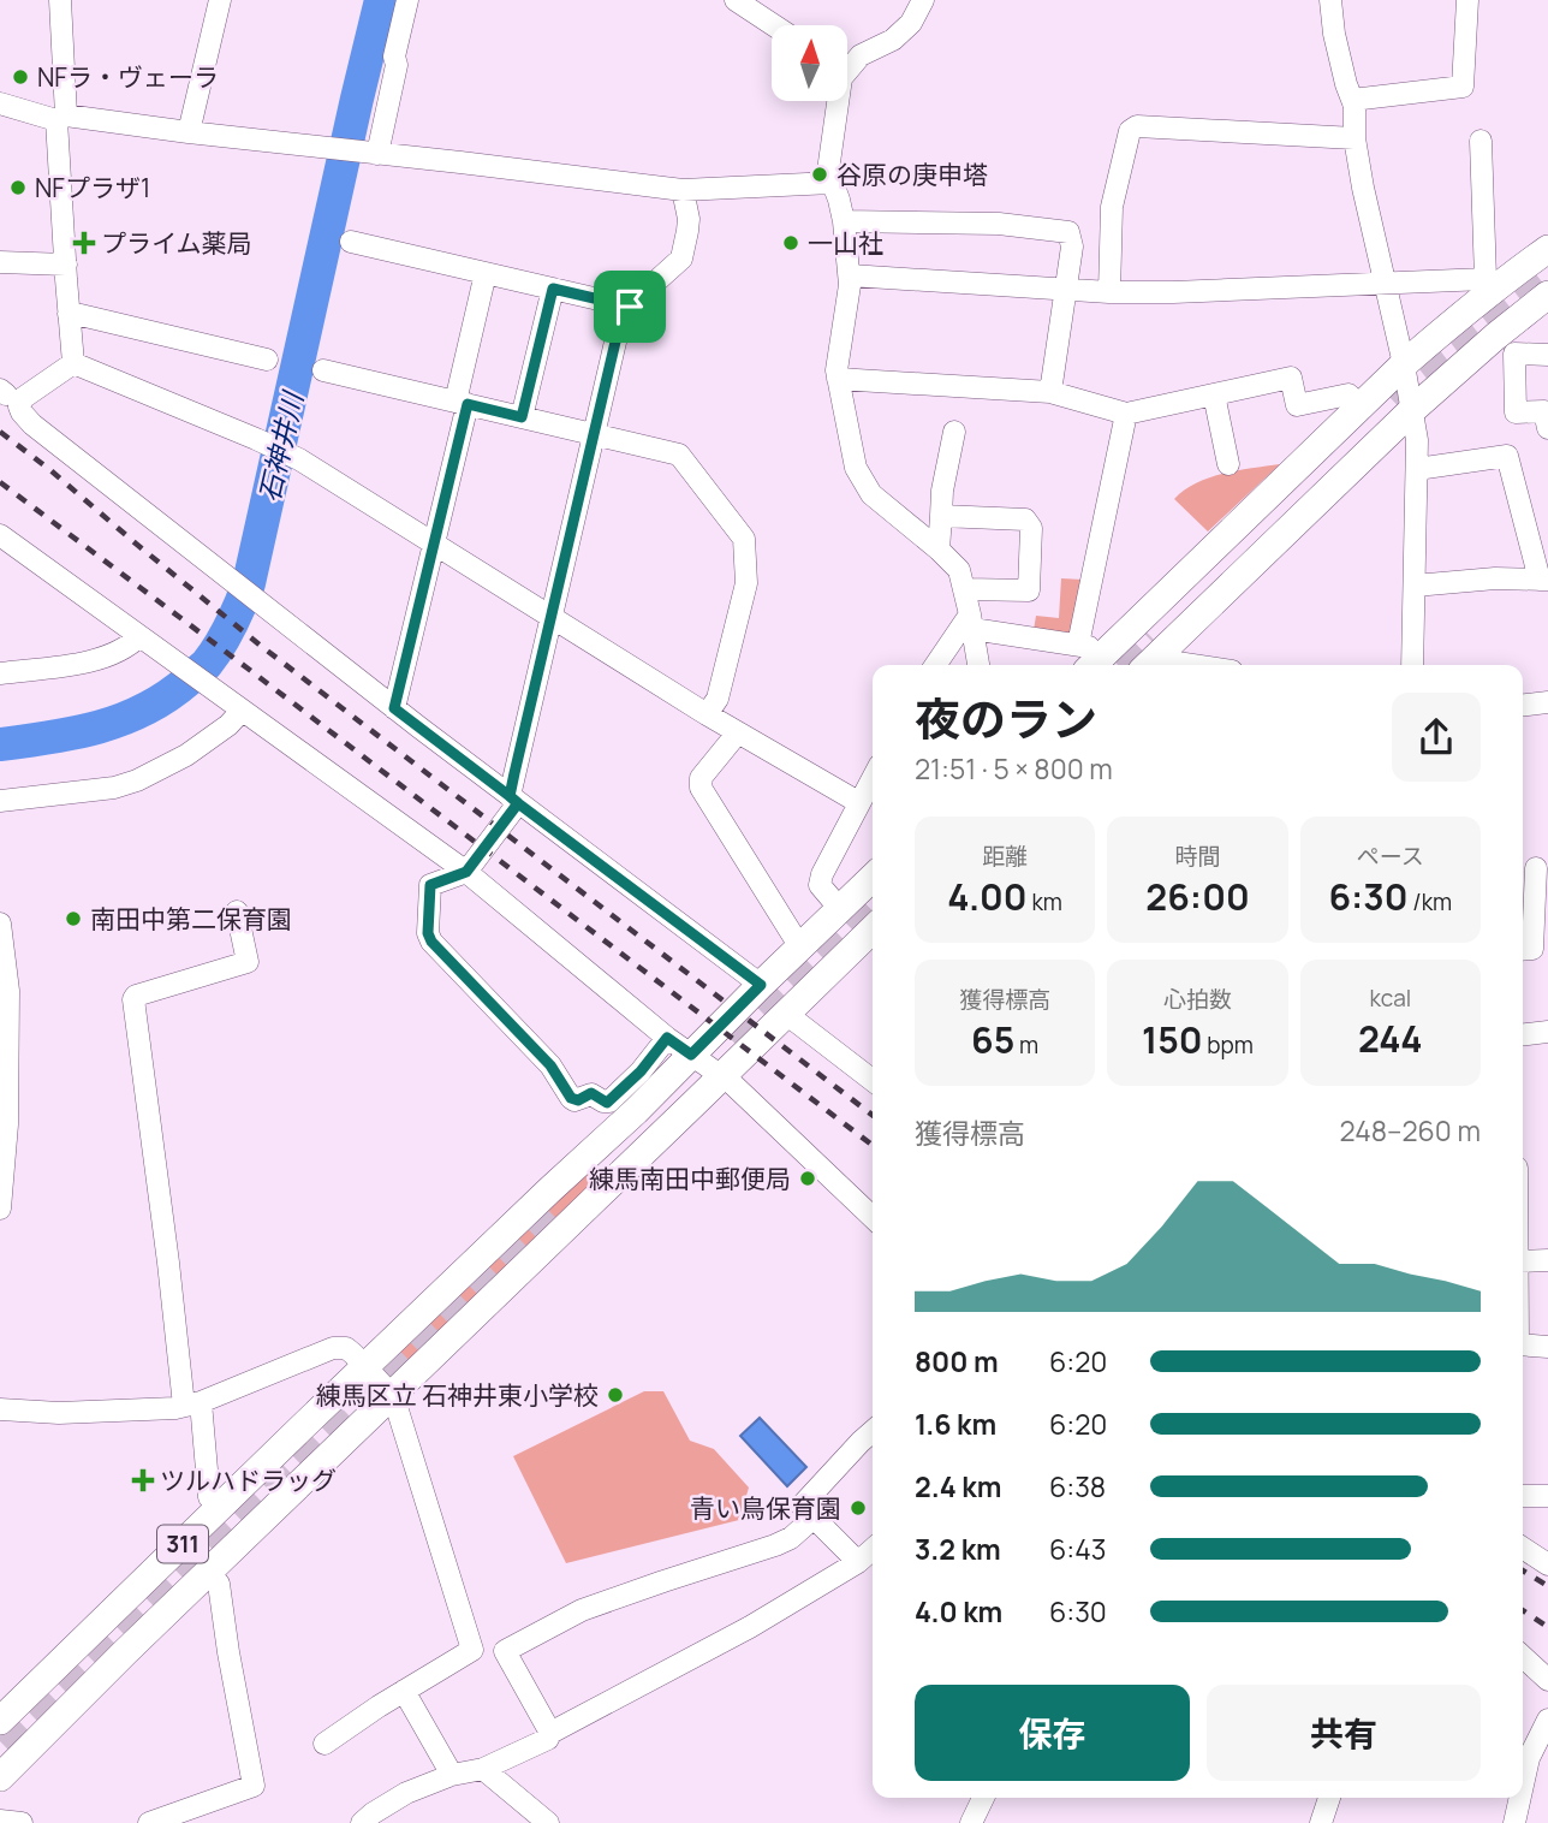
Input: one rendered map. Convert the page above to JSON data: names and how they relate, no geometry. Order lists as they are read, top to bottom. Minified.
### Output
{"streets":{"main road":["311"]},"water":["石神井川"],"places":{"other":["NFラ・ヴェーラ","谷原の庚申塔","NFプラザ1","一山社","南田中第二保育園","練馬南田中郵便局","練馬区立 石神井東小学校","青い鳥保育園"],"health":["プライム薬局","ツルハドラッグ"]},"north":"top","page":{"heading":["夜のラン","21:51 · 5 × 800 m"],"stats":[["距離","4.00 km"],["時間","26:00"],["ペース","6:30 /km"],["獲得標高","65 m"],["心拍数","150 bpm"],["kcal","244"]],"chart":["獲得標高","248–260 m"],"list":[{"name":"800 m","note":"6:20"},{"name":"1.6 km","note":"6:20"},{"name":"2.4 km","note":"6:38"},{"name":"3.2 km","note":"6:43"},{"name":"4.0 km","note":"6:30"}],"buttons":["保存","共有"]}}
